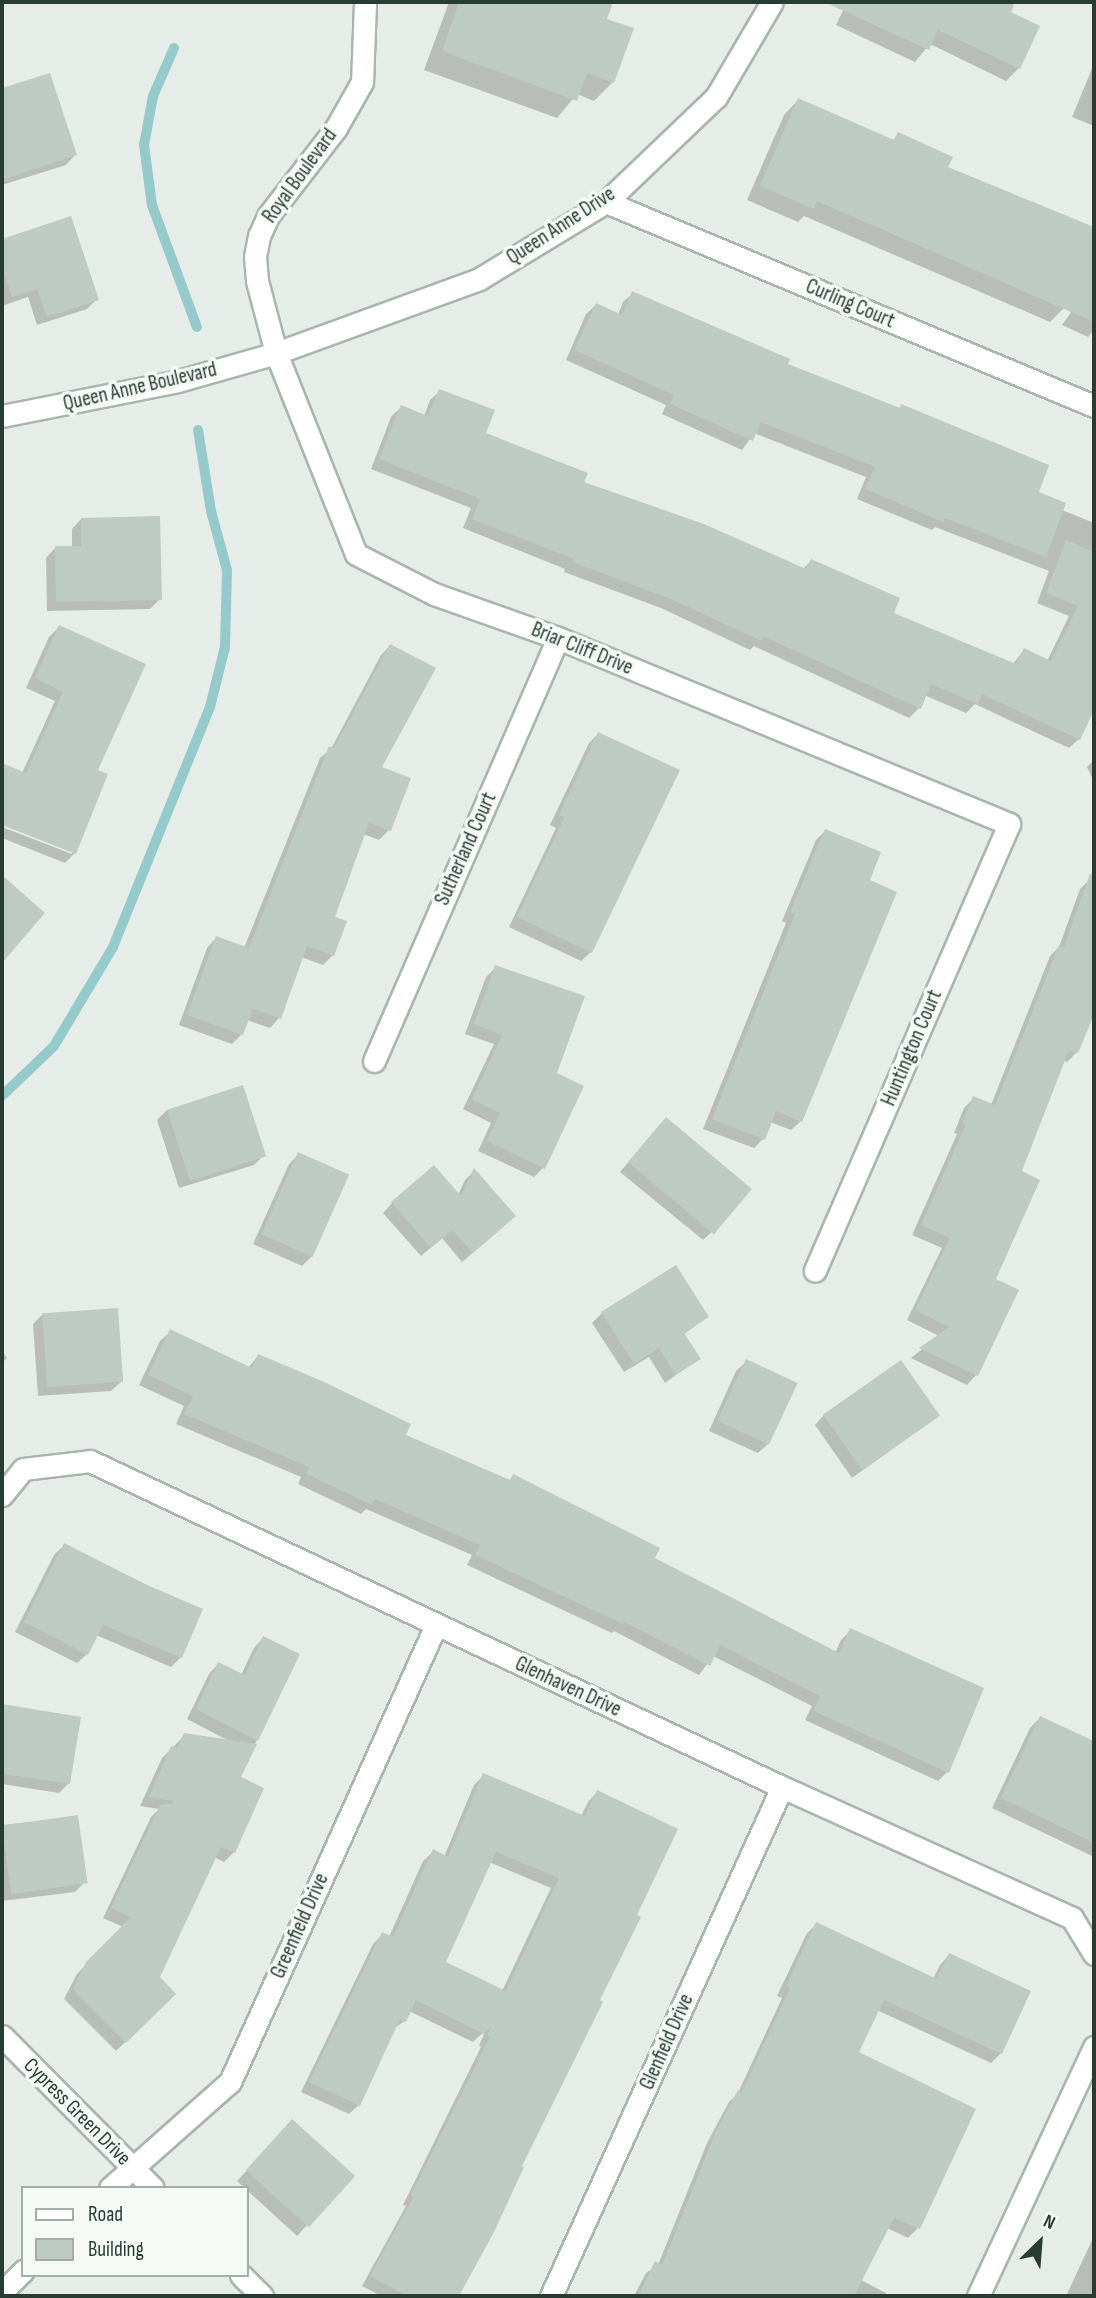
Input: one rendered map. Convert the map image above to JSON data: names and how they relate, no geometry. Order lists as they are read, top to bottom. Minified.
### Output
{"streets":{"street":["Royal Boulevard","Queen Anne Drive","Curling Court","Queen Anne Boulevard","Briar Cliff Drive","Sutherland Court","Huntington Court","Glenhaven Drive","Greenfield Drive","Glenfield Drive","Cypress Green Drive"]},"crossings":[["Royal Boulevard","Queen Anne Drive"],["Royal Boulevard","Queen Anne Boulevard"],["Royal Boulevard","Briar Cliff Drive"],["Queen Anne Drive","Curling Court"],["Queen Anne Drive","Queen Anne Boulevard"],["Queen Anne Drive","Briar Cliff Drive"],["Queen Anne Boulevard","Briar Cliff Drive"],["Briar Cliff Drive","Sutherland Court"],["Briar Cliff Drive","Huntington Court"],["Glenhaven Drive","Greenfield Drive"],["Glenhaven Drive","Glenfield Drive"],["Greenfield Drive","Cypress Green Drive"]],"legend":["Road","Building"],"north":"top right"}
